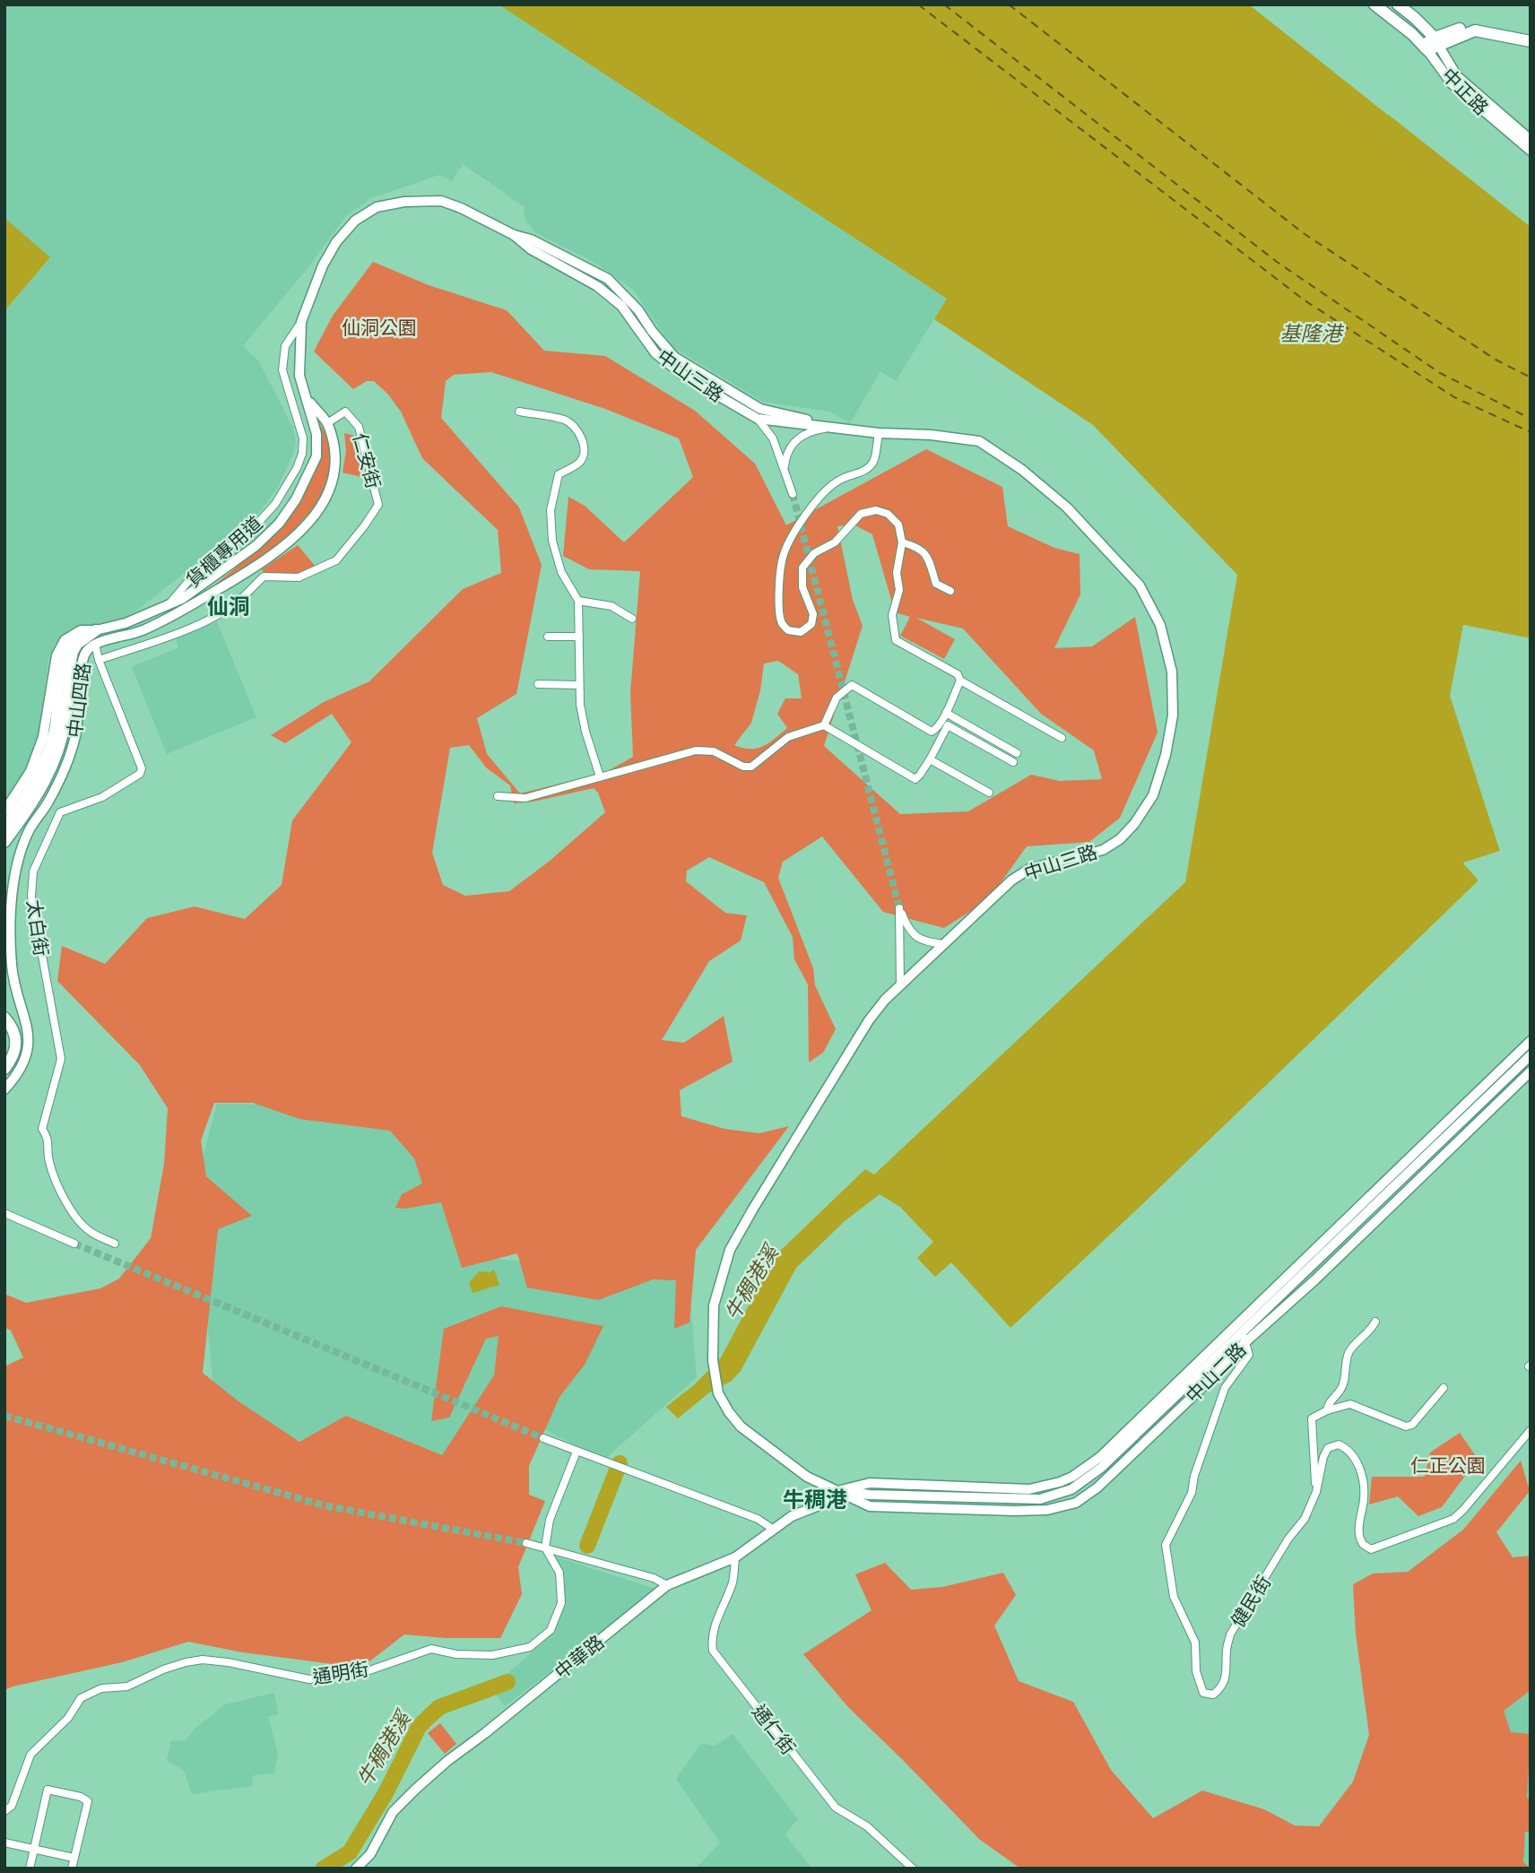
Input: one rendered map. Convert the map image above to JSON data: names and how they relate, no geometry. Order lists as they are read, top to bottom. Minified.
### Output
{"streets":{"main road":["中正路"],"street":["中山三路","仁安街","貨櫃專用道","中山四路","太白街","中山二路","健民街","中華路","通明街","通仁街"]},"crossings":[["中山三路","貨櫃專用道"],["中山三路","中山四路"],["中山三路","中山二路"],["仁安街","中山四路"],["仁安街","太白街"],["中山四路","太白街"],["中山二路","健民街"],["中山二路","中華路"],["中華路","通仁街"]],"districts":["仙洞","牛稠港"],"water":["基隆港","牛稠港溪"],"parks":["仙洞公園","仁正公園"]}
